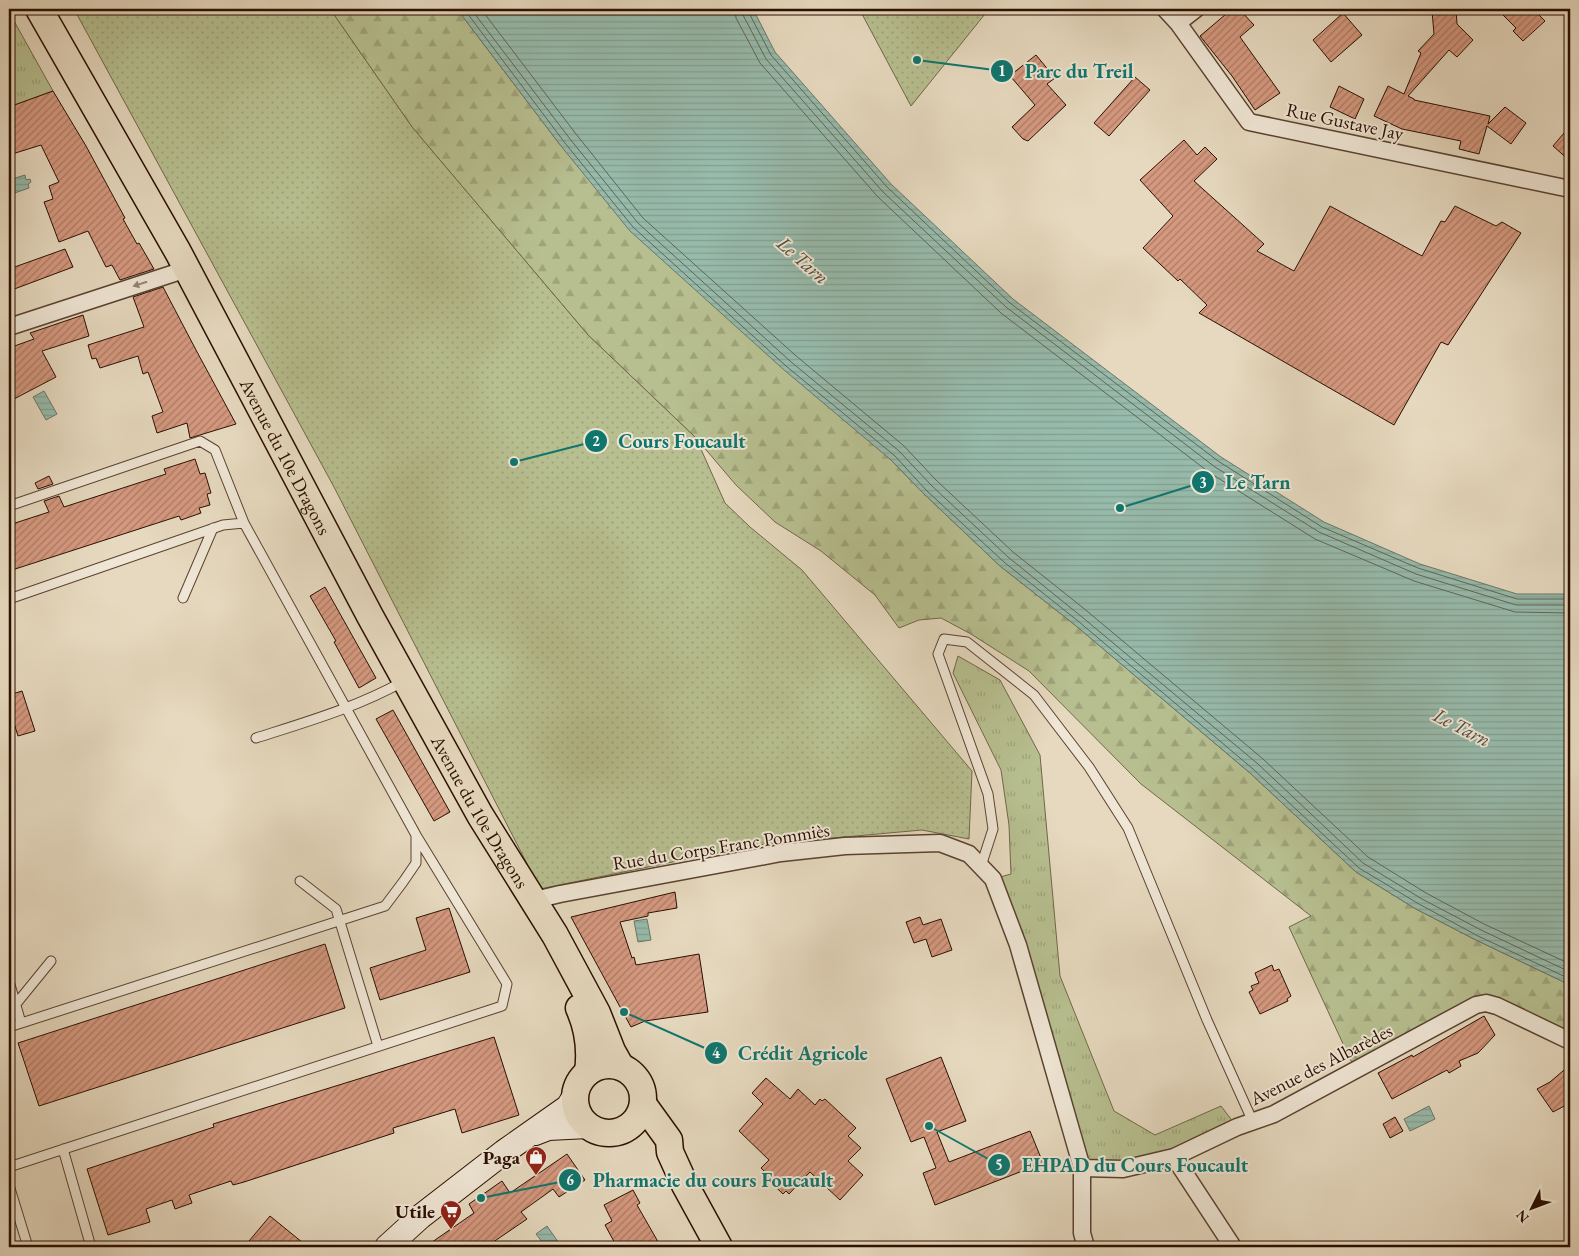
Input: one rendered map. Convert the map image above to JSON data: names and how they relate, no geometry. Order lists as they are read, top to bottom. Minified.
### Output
{"streets":{"main road":["Avenue du 10e Dragons"],"street":["Rue Gustave Jay","Rue du Corps Franc Pommiès","Avenue des Albarèdes"]},"crossings":[["Avenue du 10e Dragons","Rue du Corps Franc Pommiès"],["Rue du Corps Franc Pommiès","Avenue des Albarèdes"]],"water":["Le Tarn"],"places":{"other":["Parc du Treil","Cours Foucault","Le Tarn","Crédit Agricole","EHPAD du Cours Foucault","Pharmacie du cours Foucault"],"shop":["Paga"],"supermarket":["Utile"]},"north":"bottom left"}
